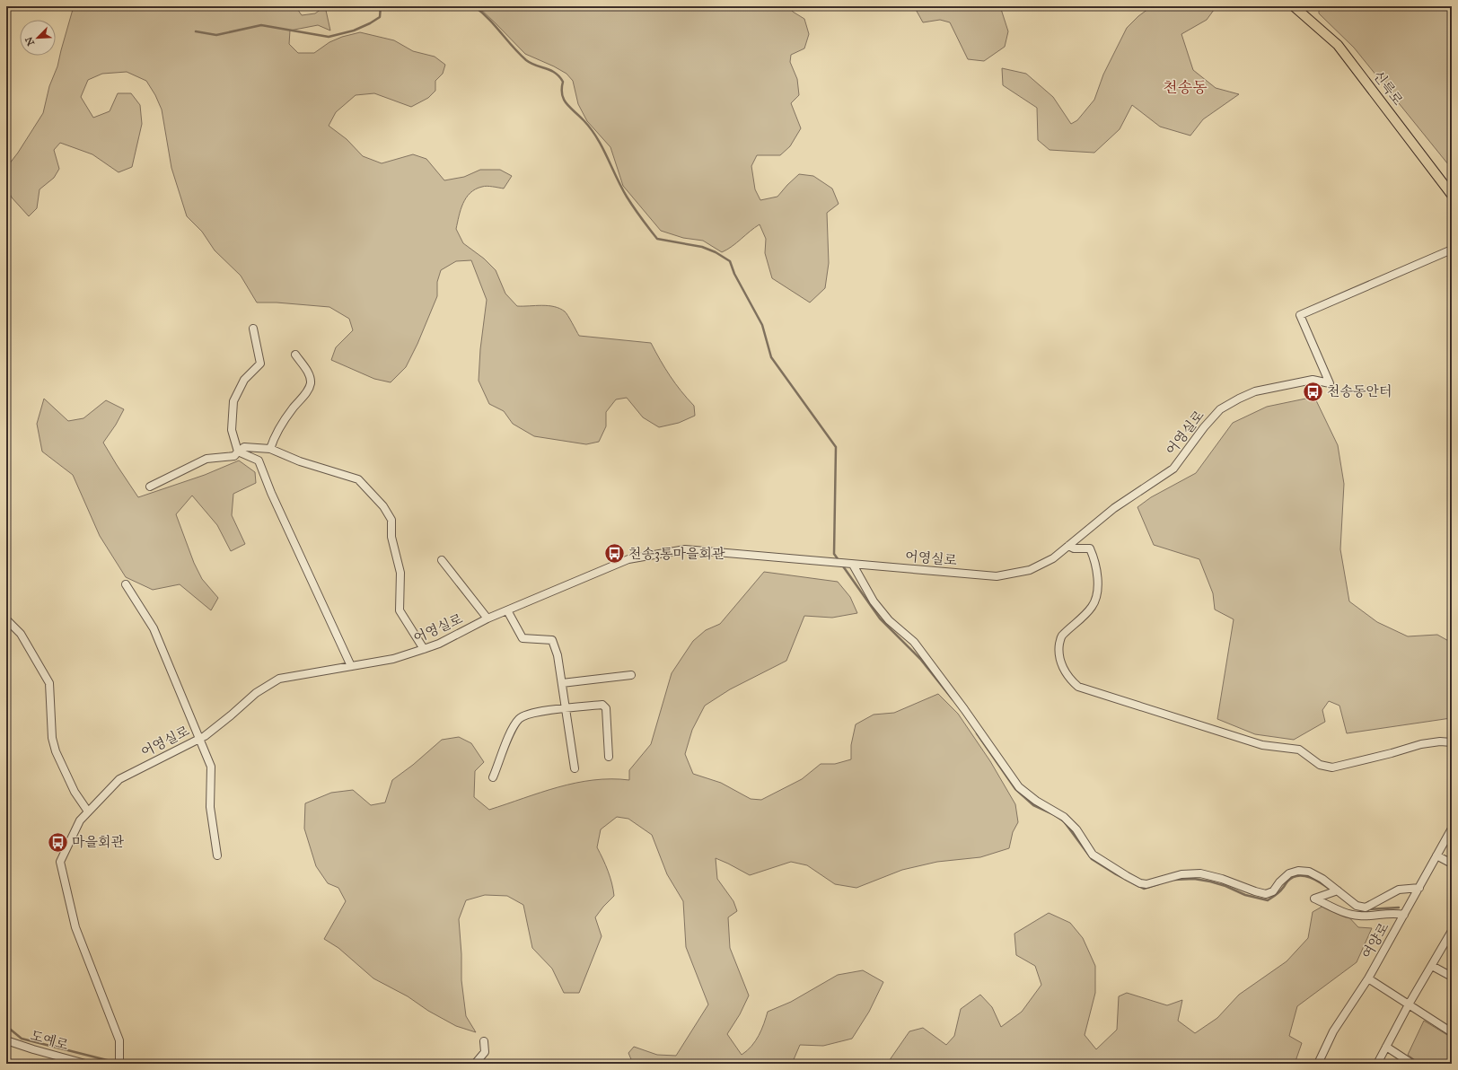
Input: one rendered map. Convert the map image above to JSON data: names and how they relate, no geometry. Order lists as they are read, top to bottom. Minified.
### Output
{"streets":{"main road":["신륵로"],"street":["어영실로","여양로","도예로"]},"districts":["천송동"],"places":{"bus stop":["천송동안터","천송3통마을회관","마을회관"]},"north":"bottom left"}
